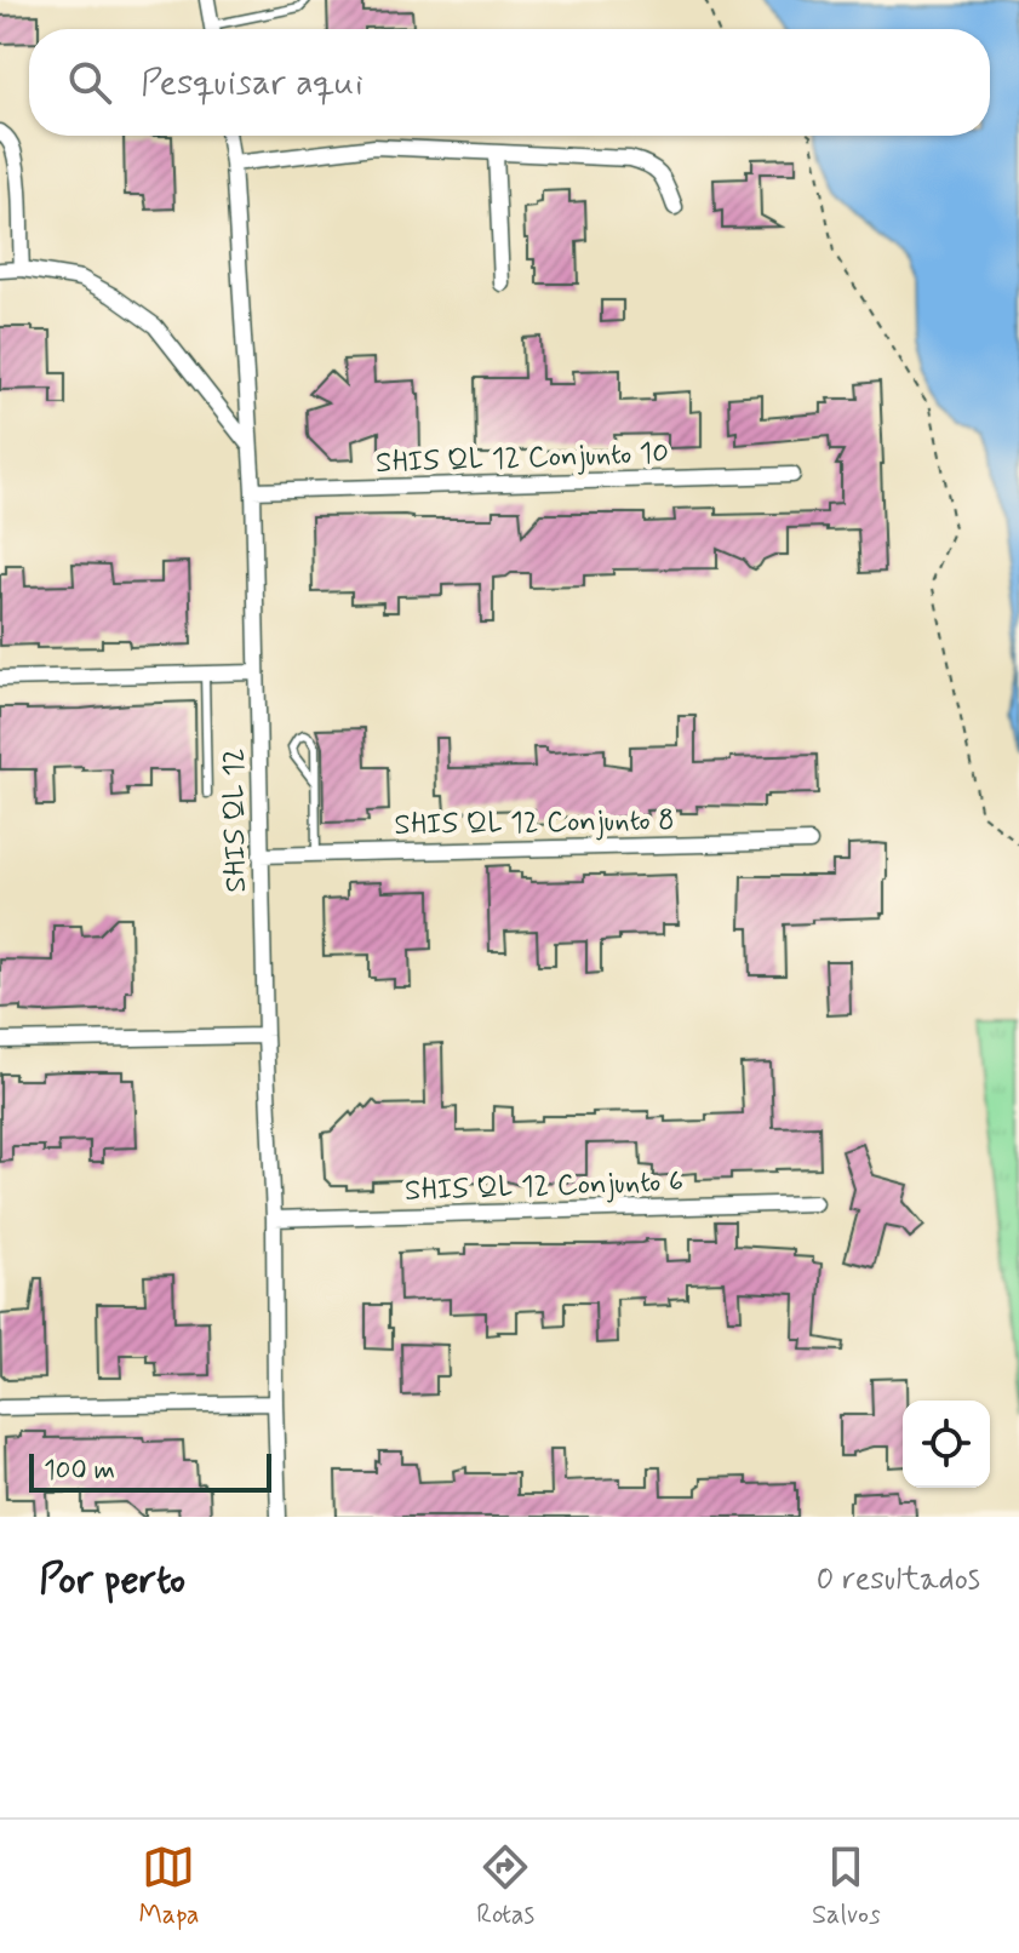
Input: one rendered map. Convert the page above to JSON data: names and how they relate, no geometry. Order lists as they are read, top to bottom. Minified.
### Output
{"streets":{"street":["SHIS QL 12 Conjunto 10","SHIS QL 12","SHIS QL 12 Conjunto 8","SHIS QL 12 Conjunto 6"]},"crossings":[["SHIS QL 12 Conjunto 10","SHIS QL 12"],["SHIS QL 12","SHIS QL 12 Conjunto 8"],["SHIS QL 12","SHIS QL 12 Conjunto 6"]],"scale_bar":"100 m","page":{"search":"Pesquisar aqui","scale":"100 m","heading":["Por perto","0 resultados"],"nav":["Mapa","Rotas","Salvos"]}}
